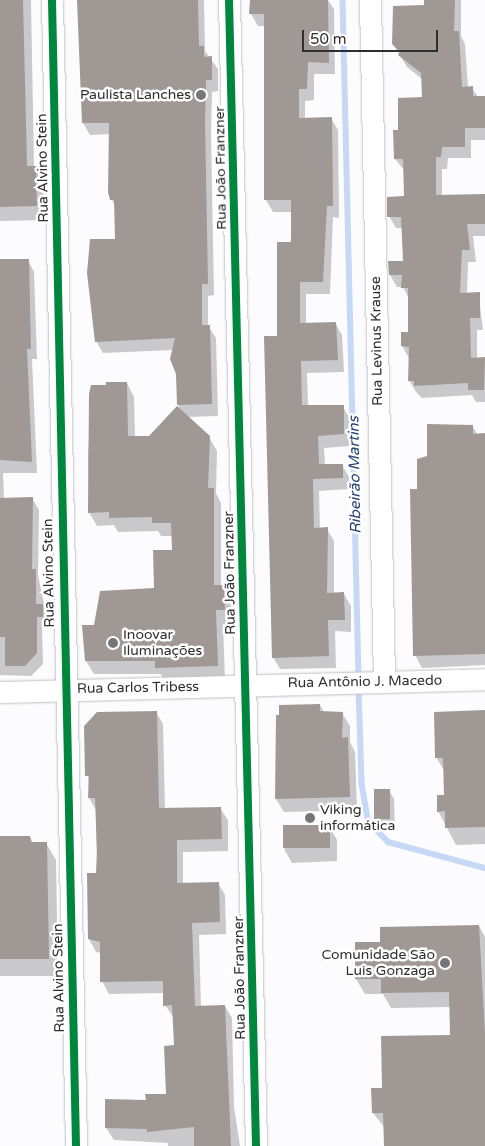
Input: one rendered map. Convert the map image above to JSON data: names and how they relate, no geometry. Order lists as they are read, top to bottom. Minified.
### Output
{"streets":{"street":["Rua Alvino Stein","Rua João Franzner","Rua Levinus Krause","Rua Antônio J. Macedo","Rua Carlos Tribess"]},"crossings":[["Rua Alvino Stein","Rua Carlos Tribess"],["Rua João Franzner","Rua Antônio J. Macedo"],["Rua João Franzner","Rua Carlos Tribess"],["Rua Levinus Krause","Rua Antônio J. Macedo"],["Rua Antônio J. Macedo","Rua Carlos Tribess"]],"water":["Ribeirão Martins"],"places":["Paulista Lanches","Inoovar Iluminações","Viking informática","Comunidade São Luis Gonzaga"],"scale_bar":"50 m"}
